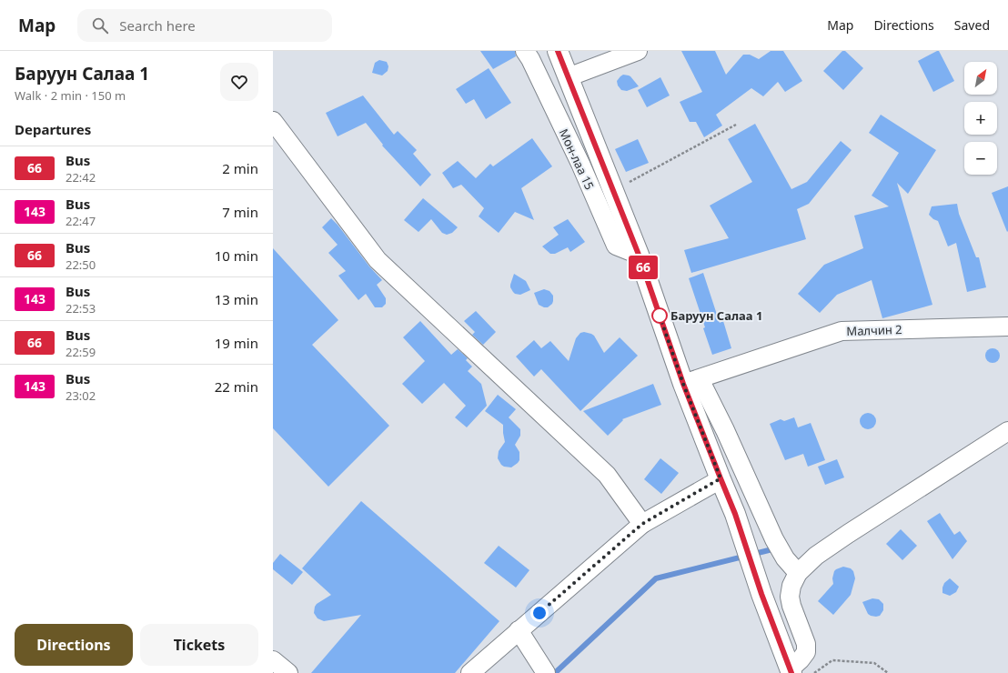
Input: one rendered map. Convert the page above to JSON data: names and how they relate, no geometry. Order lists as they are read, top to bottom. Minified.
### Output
{"streets":{"street":["Мон-лаа 15","Малчин 2"]},"places":["Баруун Салаа 1"],"lines":["bus line 66"],"north":"top right","page":{"header":"Map","search":"Search here","nav":["Map","Directions","Saved"],"heading":[["Баруун Салаа 1","Walk · 2 min · 150 m"],"Departures"],"on_map":"66","map_buttons":["+","−"],"list":[{"mark":"66","name":"Bus","note":"22:42","value":"2 min"},{"mark":"143","name":"Bus","note":"22:47","value":"7 min"},{"mark":"66","name":"Bus","note":"22:50","value":"10 min"},{"mark":"143","name":"Bus","note":"22:53","value":"13 min"},{"mark":"66","name":"Bus","note":"22:59","value":"19 min"},{"mark":"143","name":"Bus","note":"23:02","value":"22 min"}],"buttons":["Directions","Tickets"]}}
